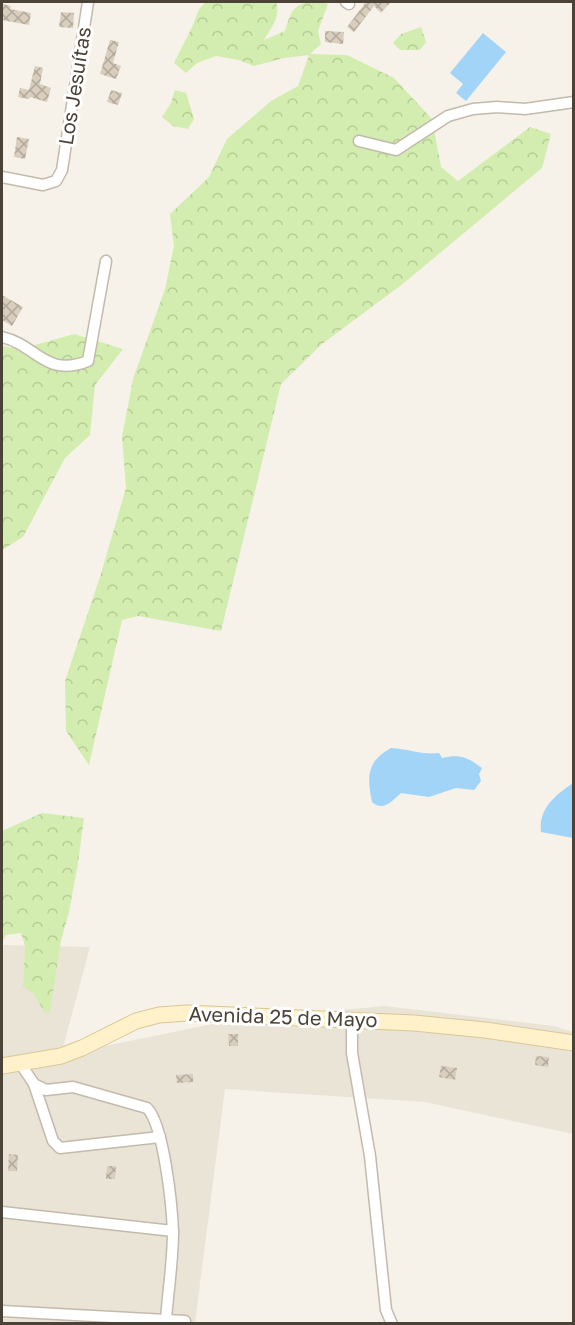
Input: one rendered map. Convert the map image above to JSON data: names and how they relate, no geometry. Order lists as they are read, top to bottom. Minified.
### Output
{"streets":{"main road":["Avenida 25 de Mayo"],"street":["Los Jesuítas"]}}
